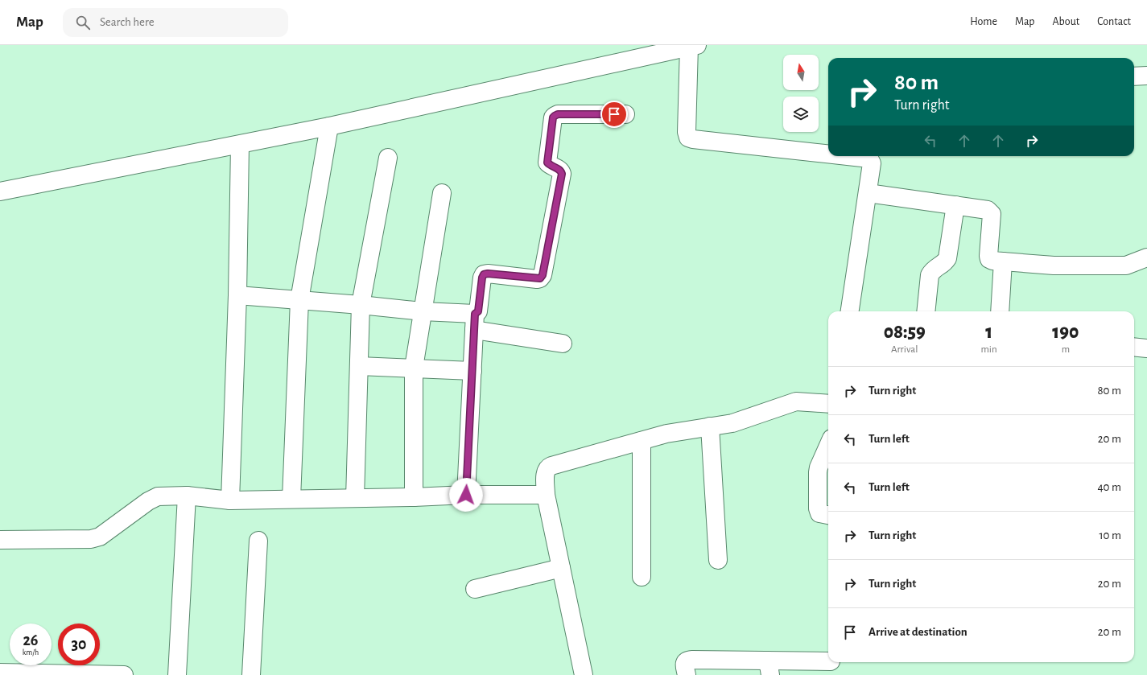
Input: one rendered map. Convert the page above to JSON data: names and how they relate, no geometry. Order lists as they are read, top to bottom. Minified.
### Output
{"north":"top","page":{"header":"Map","search":"Search here","nav":["Home","Map","About","Contact"],"turn":["80 m","Turn right"],"eta":["08:59","Arrival","1","min","190","m"],"list":[{"name":"Turn right","value":"80 m"},{"name":"Turn left","value":"20 m"},{"name":"Turn left","value":"40 m"},{"name":"Turn right","value":"10 m"},{"name":"Turn right","value":"20 m"},{"name":"Arrive at destination","value":"20 m"}],"speed":"26 km/h","limit":"30"}}
